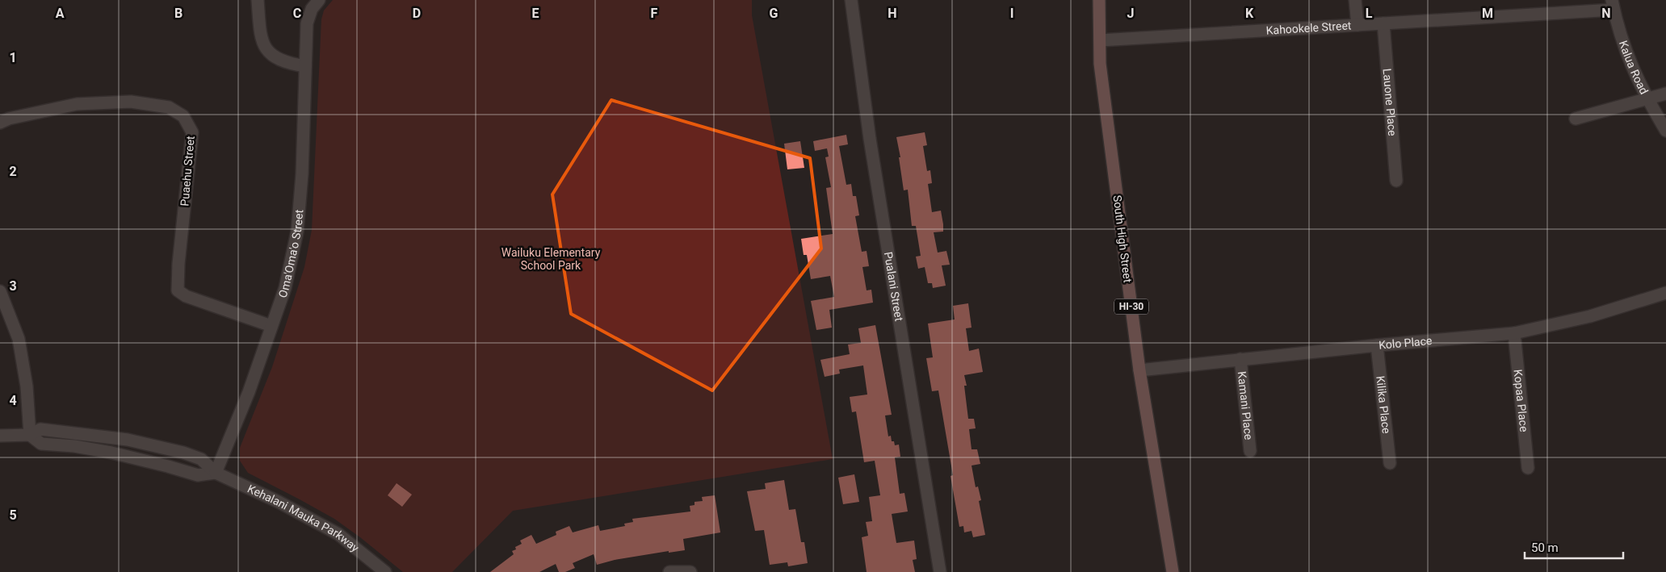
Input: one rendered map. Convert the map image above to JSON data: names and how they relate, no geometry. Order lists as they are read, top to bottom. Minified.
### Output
{"streets":{"main road":["South High Street","HI-30"],"street":["Kahookele Street","Kalua Road","Lauone Place","Puaehu Street","Oma'Oma'o Street","Pualani Street","Kolo Place","Kopaa Place","Kilika Place","Kamani Place","Kehalani Mauka Parkway"]},"crossings":[["Kahookele Street","Kalua Road"],["Kahookele Street","Lauone Place"],["Kahookele Street","South High Street"],["Puaehu Street","Oma'Oma'o Street"],["South High Street","Kolo Place"],["Oma'Oma'o Street","Kehalani Mauka Parkway"],["Kolo Place","Kopaa Place"],["Kolo Place","Kilika Place"],["Kolo Place","Kamani Place"]],"parks":["Wailuku Elementary School Park"],"scale_bar":"50 m","grid":{"columns":["A","B","C","D","E","F","G","H","I","J","K","L","M","N"],"rows":["1","2","3","4","5"]}}
